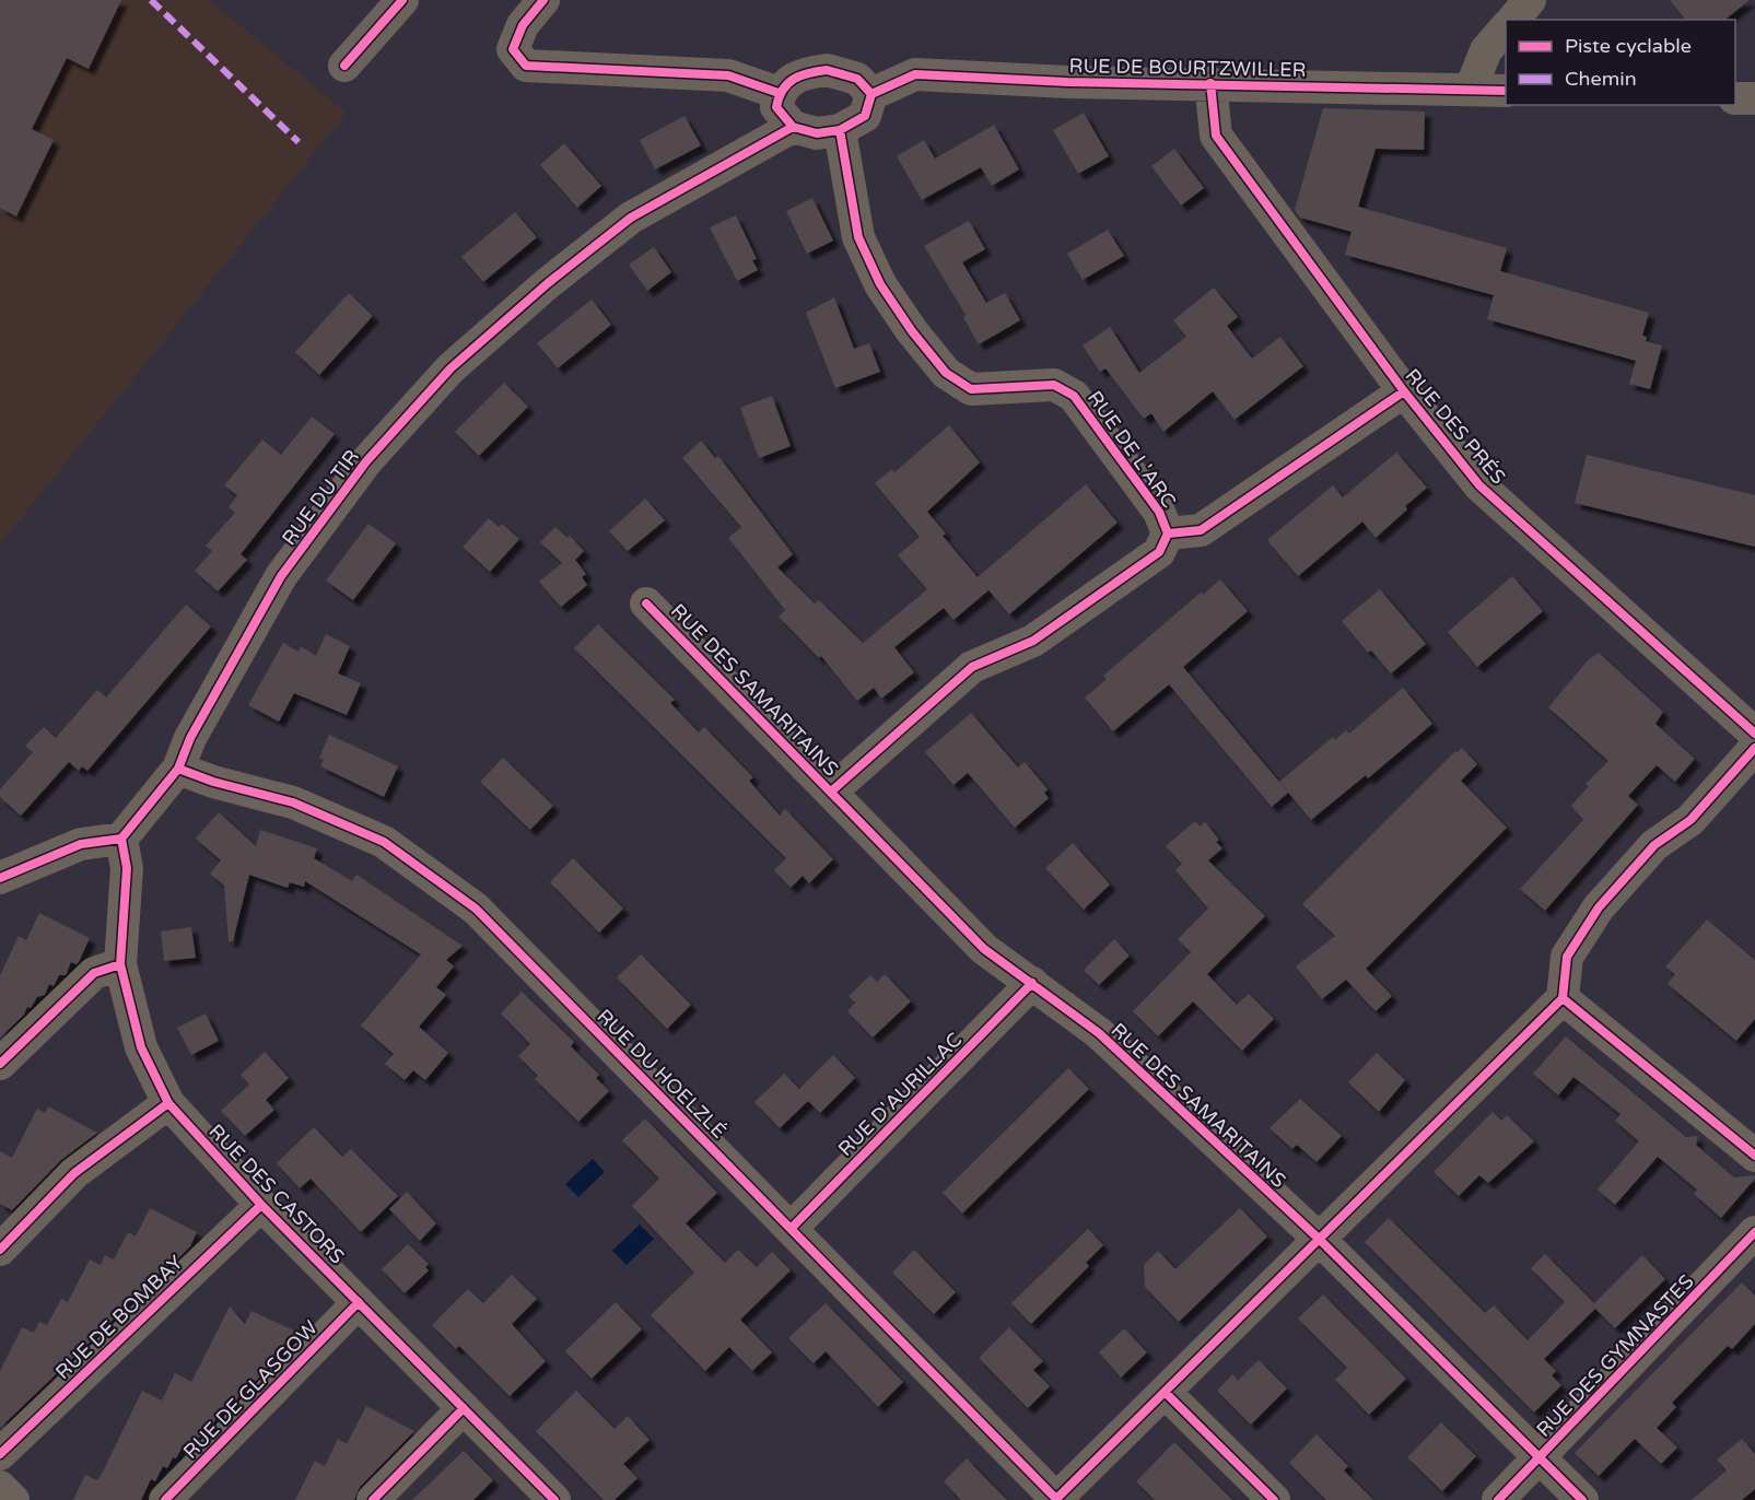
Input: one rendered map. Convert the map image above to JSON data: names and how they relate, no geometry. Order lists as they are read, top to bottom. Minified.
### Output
{"streets":{"street":["RUE DE BOURTZWILLER","RUE DES PRÉS","RUE DE L'ARC","RUE DU TIR","RUE DES SAMARITAINS","RUE DU HOELZLÉ","RUE D'AURILLAC","RUE DES CASTORS","RUE DE BOMBAY","RUE DES GYMNASTES","RUE DE GLASGOW"]},"crossings":[["RUE DE BOURTZWILLER","RUE DES PRÉS"],["RUE DE BOURTZWILLER","RUE DE L'ARC"],["RUE DE BOURTZWILLER","RUE DU TIR"],["RUE DE L'ARC","RUE DU TIR"],["RUE DU TIR","RUE DU HOELZLÉ"],["RUE DU TIR","RUE DES CASTORS"],["RUE DES SAMARITAINS","RUE D'AURILLAC"],["RUE DES SAMARITAINS","RUE DES GYMNASTES"],["RUE DU HOELZLÉ","RUE D'AURILLAC"],["RUE DES CASTORS","RUE DE BOMBAY"],["RUE DES CASTORS","RUE DE GLASGOW"]],"legend":["Piste cyclable","Chemin"]}
